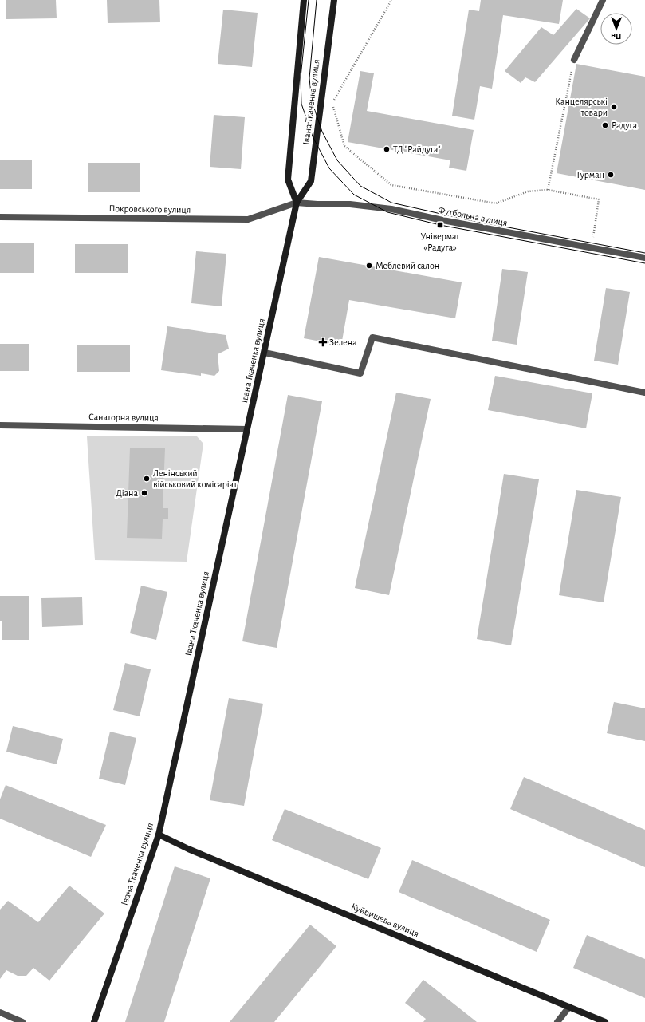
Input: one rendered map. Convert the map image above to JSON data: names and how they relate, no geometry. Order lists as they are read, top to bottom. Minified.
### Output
{"streets":{"main road":["Івана Ткаченка вулиця","Куйбишева вулиця"],"street":["Покровського вулиця","Футбольна вулиця","Санаторна вулиця"]},"crossings":[["Івана Ткаченка вулиця","Покровського вулиця"],["Івана Ткаченка вулиця","Футбольна вулиця"],["Івана Ткаченка вулиця","Санаторна вулиця"],["Івана Ткаченка вулиця","Куйбишева вулиця"],["Покровського вулиця","Футбольна вулиця"]],"places":{"other":["Канцелярські товари","Радуга","ТД \"Райдуга\"","Гурман","Меблевий салон","Ленінський військовий комісаріат","Діана"],"transit":["Універмаг «Радуга»"],"health":["Зелена"]},"north":"bottom"}
